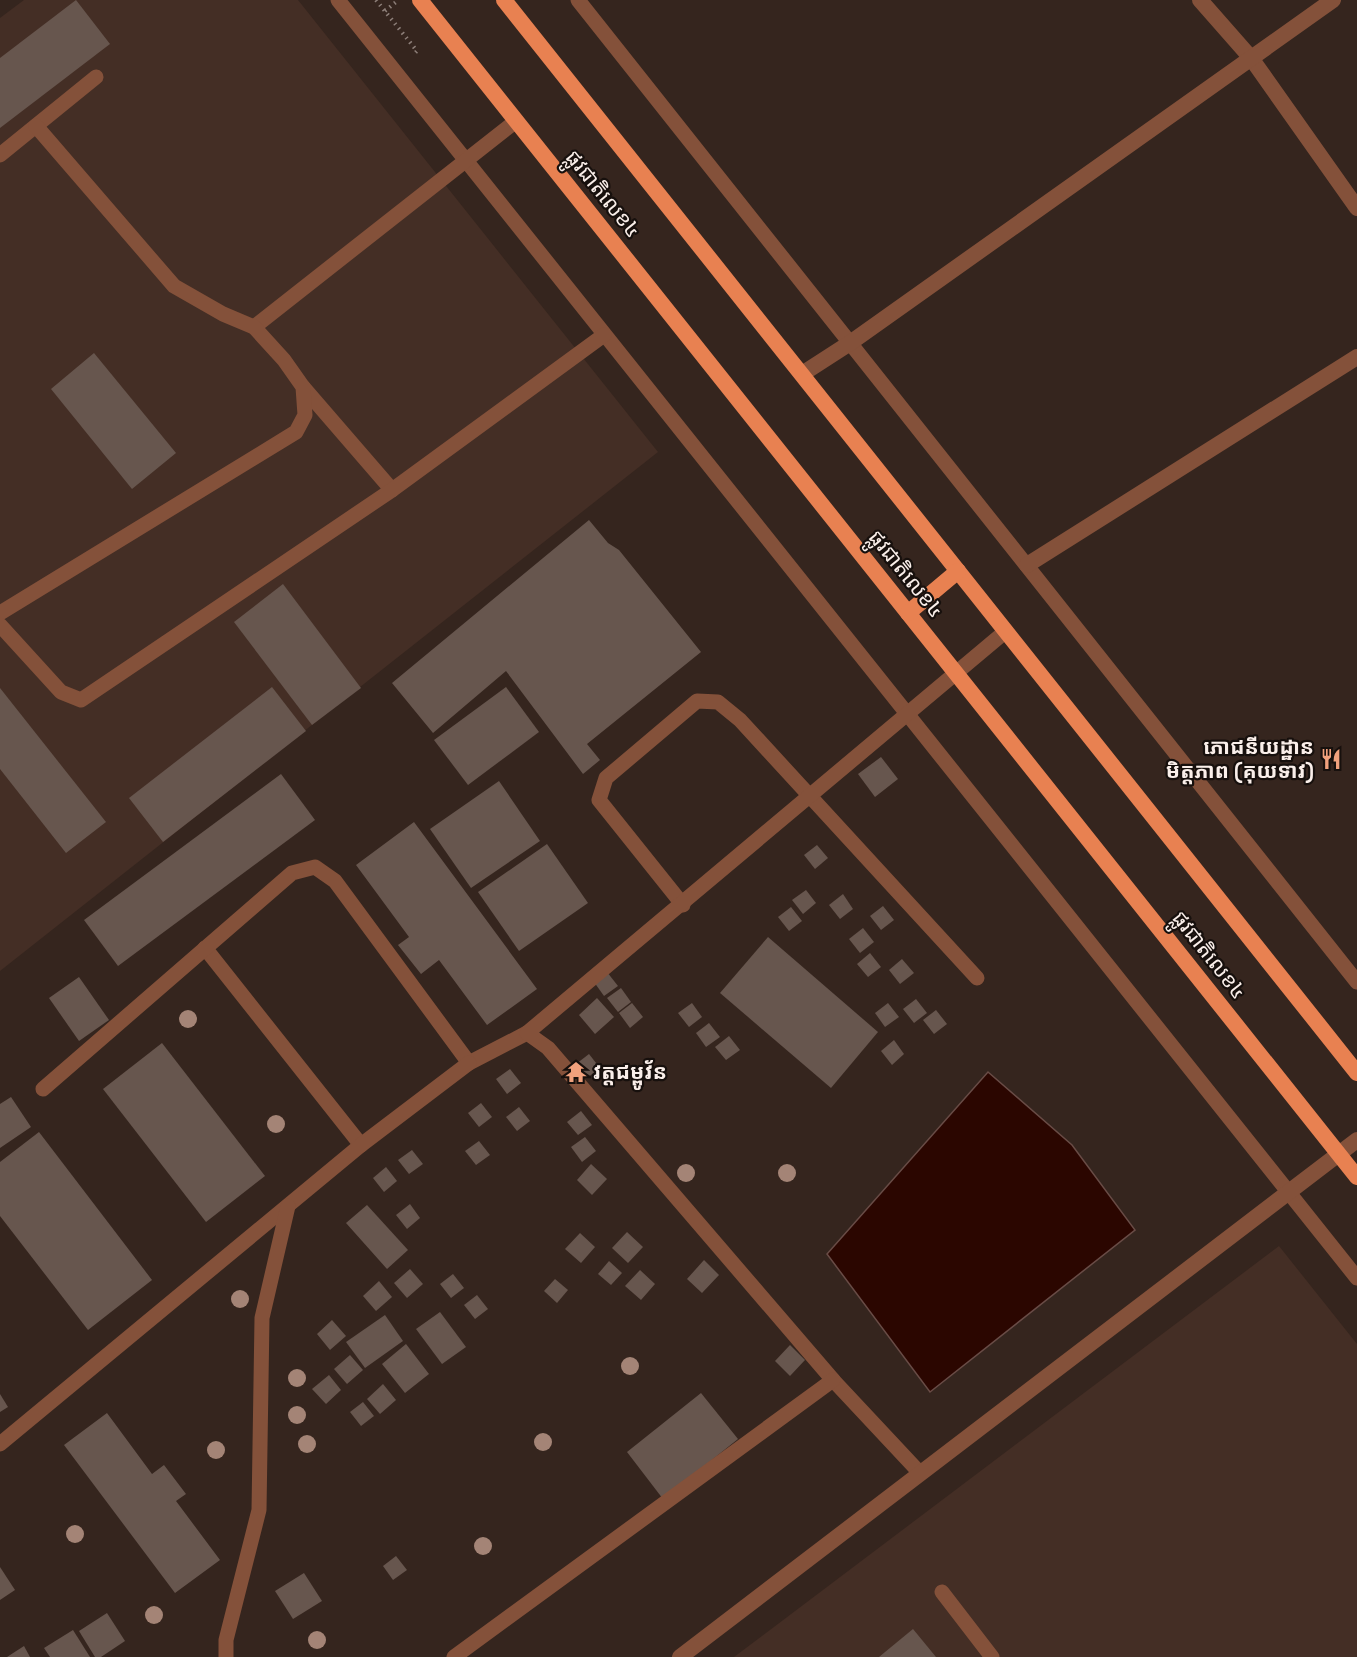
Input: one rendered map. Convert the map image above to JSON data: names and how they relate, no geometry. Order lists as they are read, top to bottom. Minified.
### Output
{"streets":{"highway":["ផ្លូវជាតិលេខ៤"]},"places":{"restaurant":["ភោជនីយដ្ឋាន មិត្តភាព (គុយទាវ)"],"temple":["វត្តជម្ពូវ័ន"]}}
